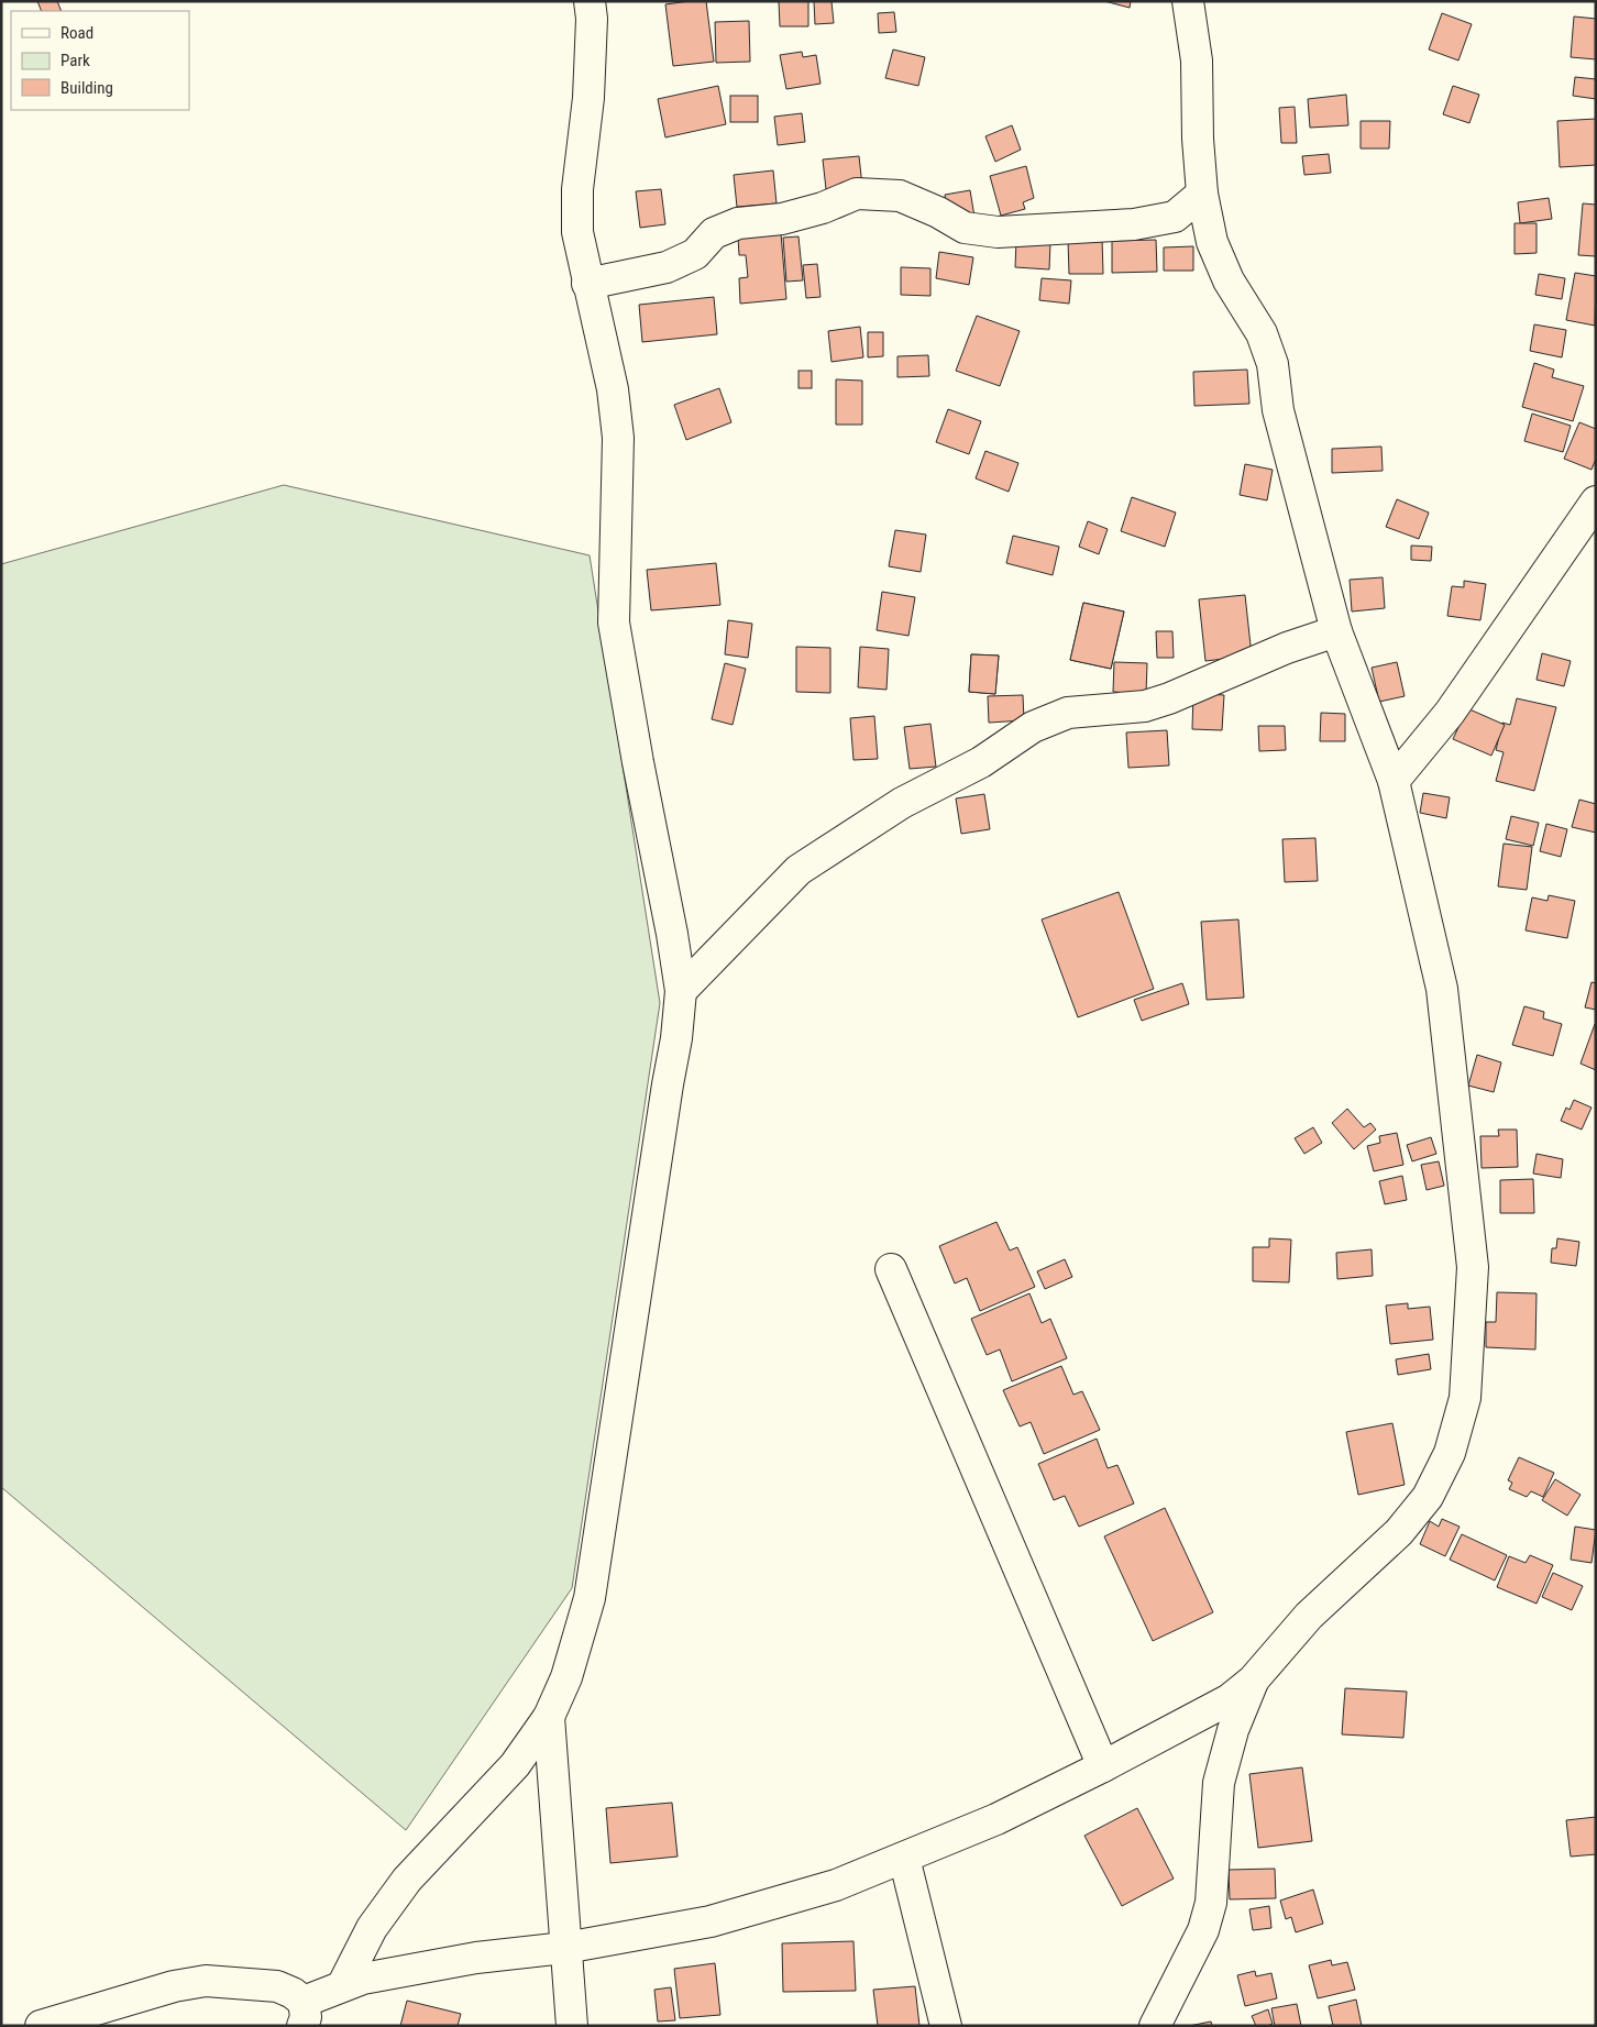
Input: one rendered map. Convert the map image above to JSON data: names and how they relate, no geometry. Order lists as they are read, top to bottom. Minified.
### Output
{"legend":["Road","Park","Building"]}
